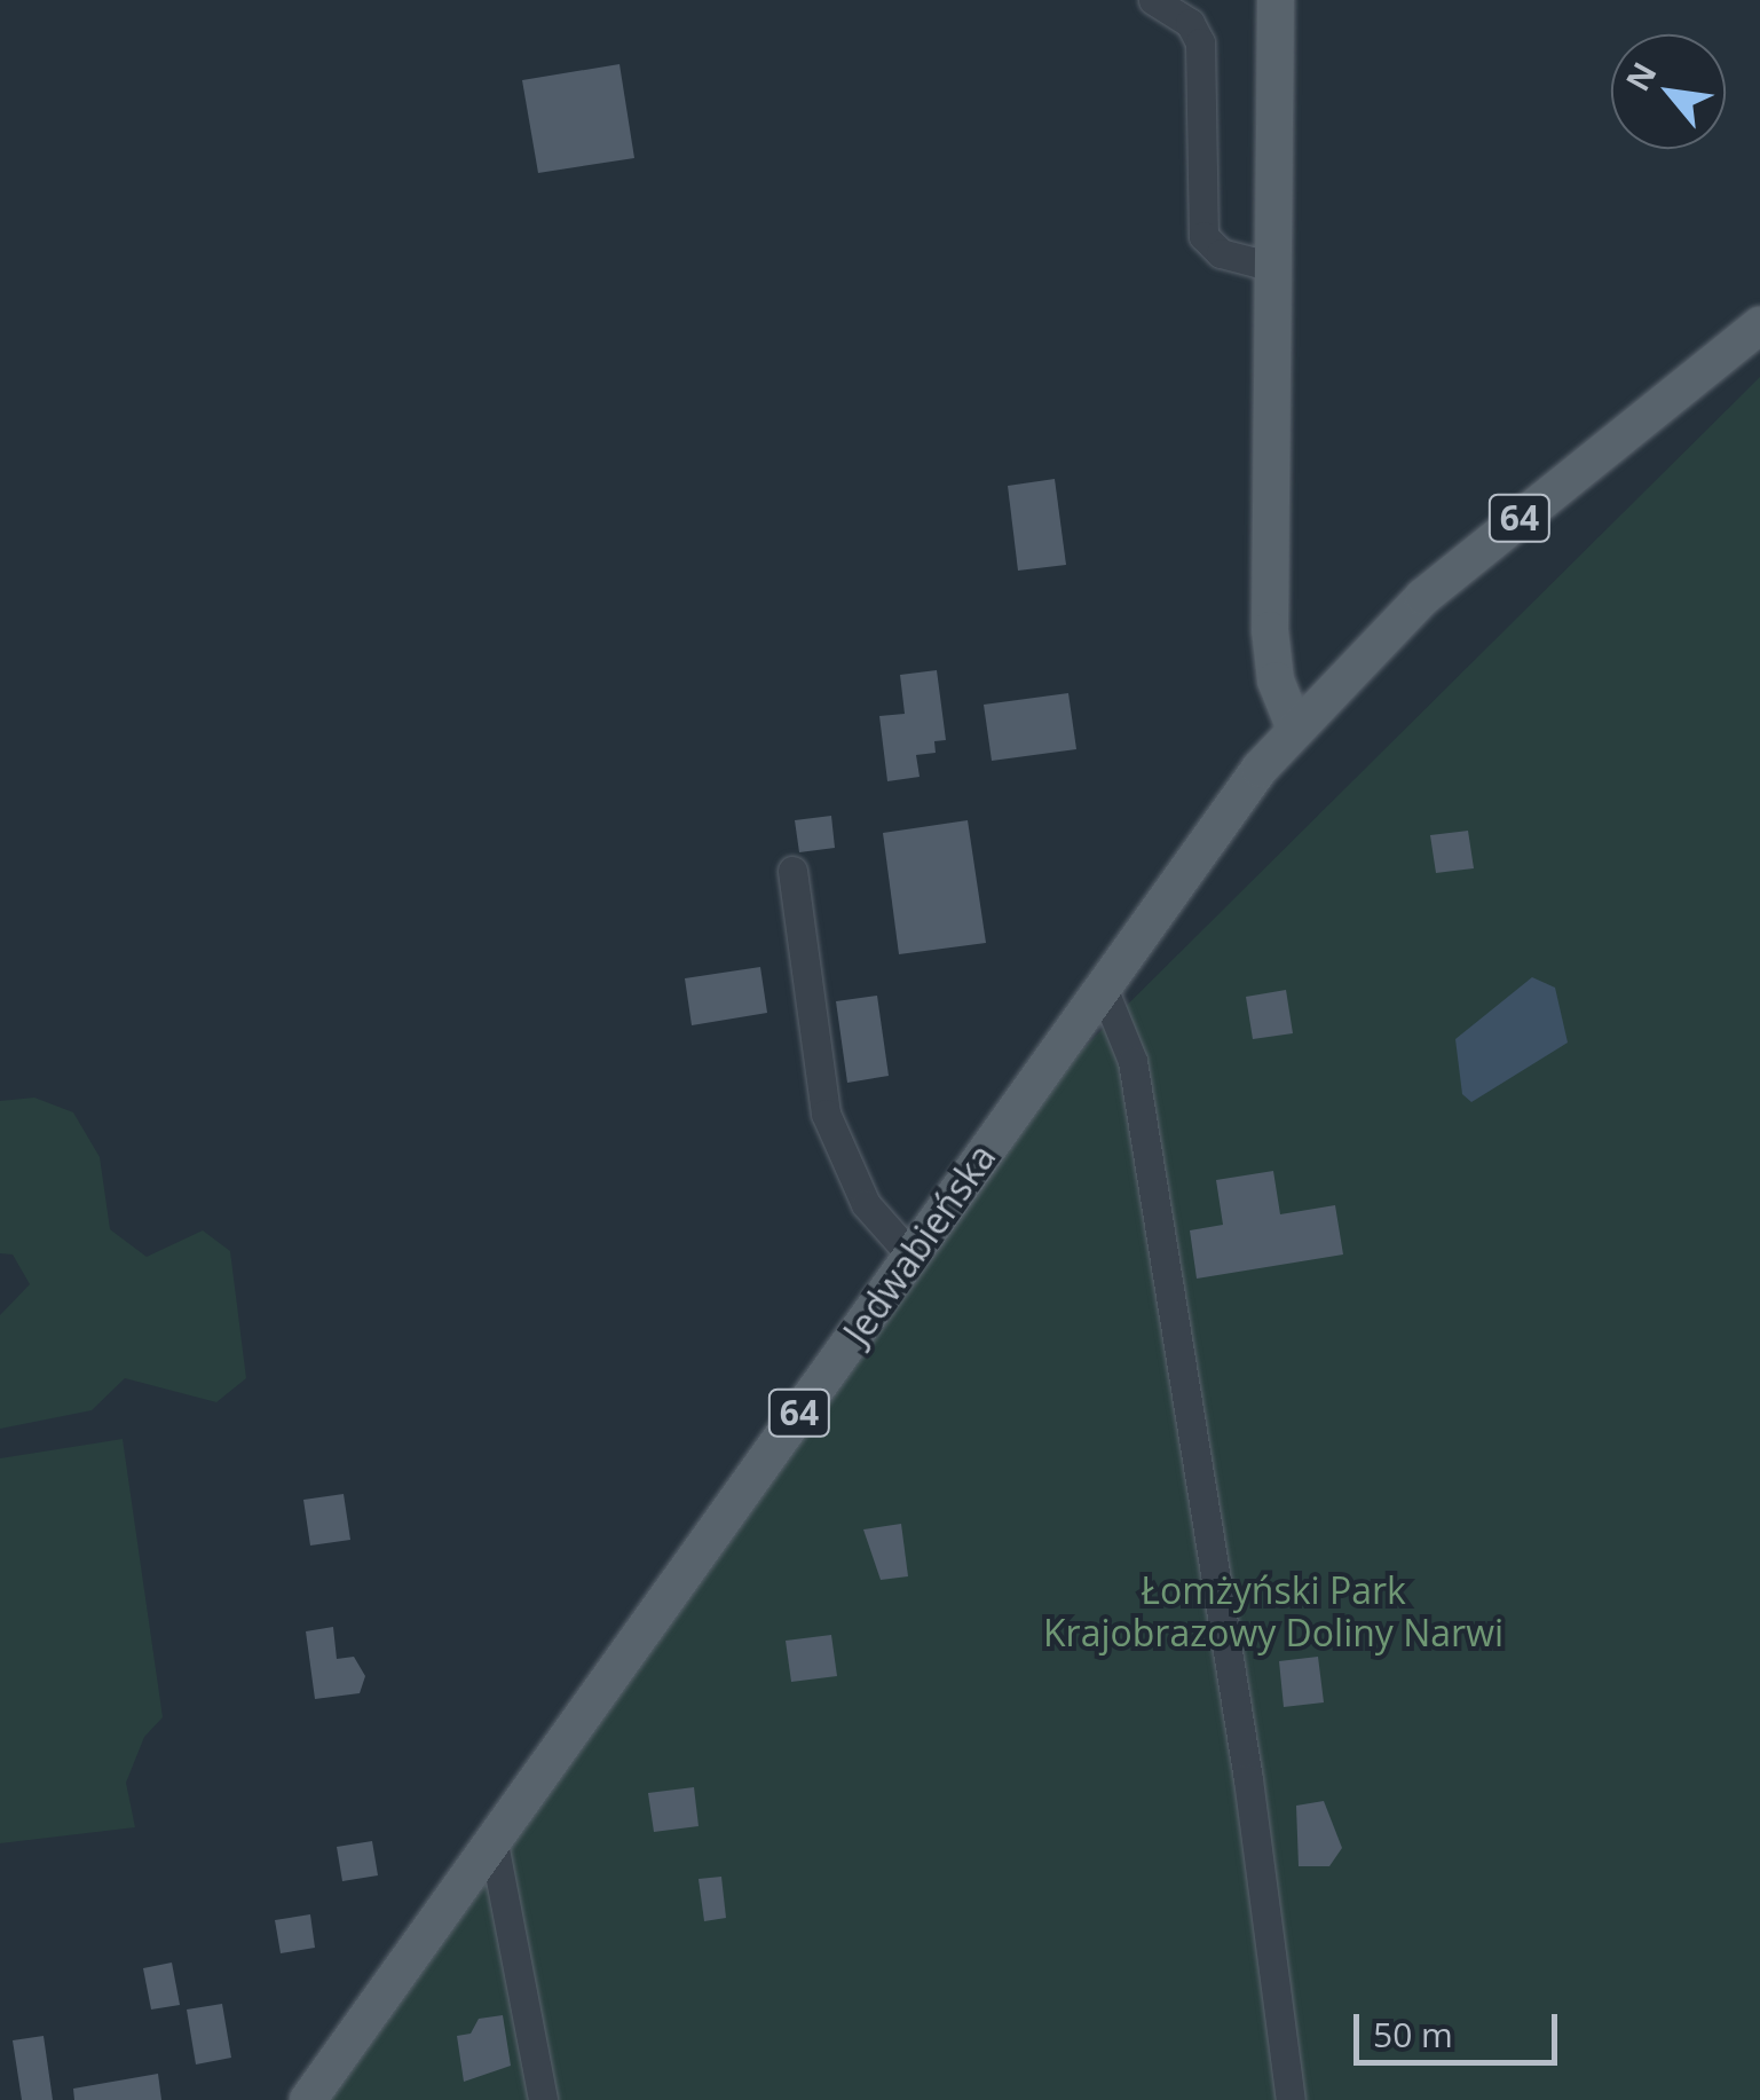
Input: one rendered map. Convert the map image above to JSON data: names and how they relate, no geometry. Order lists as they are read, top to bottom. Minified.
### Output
{"streets":{"main road":["64","Jedwabieńska"]},"crossings":[["64","Jedwabieńska"]],"parks":["Łomżyński Park Krajobrazowy Doliny Narwi"],"scale_bar":"50 m","north":"top left"}
